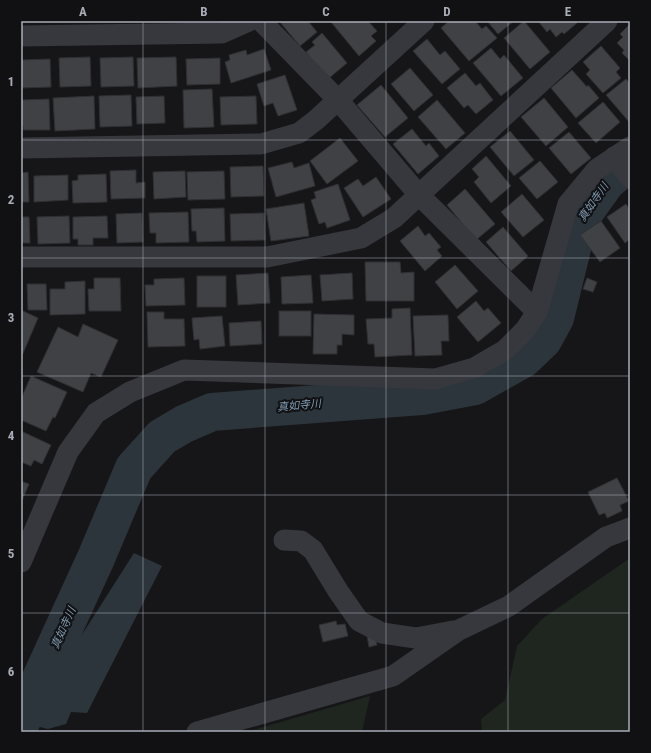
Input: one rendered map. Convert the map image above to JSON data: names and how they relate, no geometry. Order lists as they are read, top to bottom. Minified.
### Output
{"water":["真如寺川"],"grid":{"columns":["A","B","C","D","E"],"rows":["1","2","3","4","5","6"]}}
